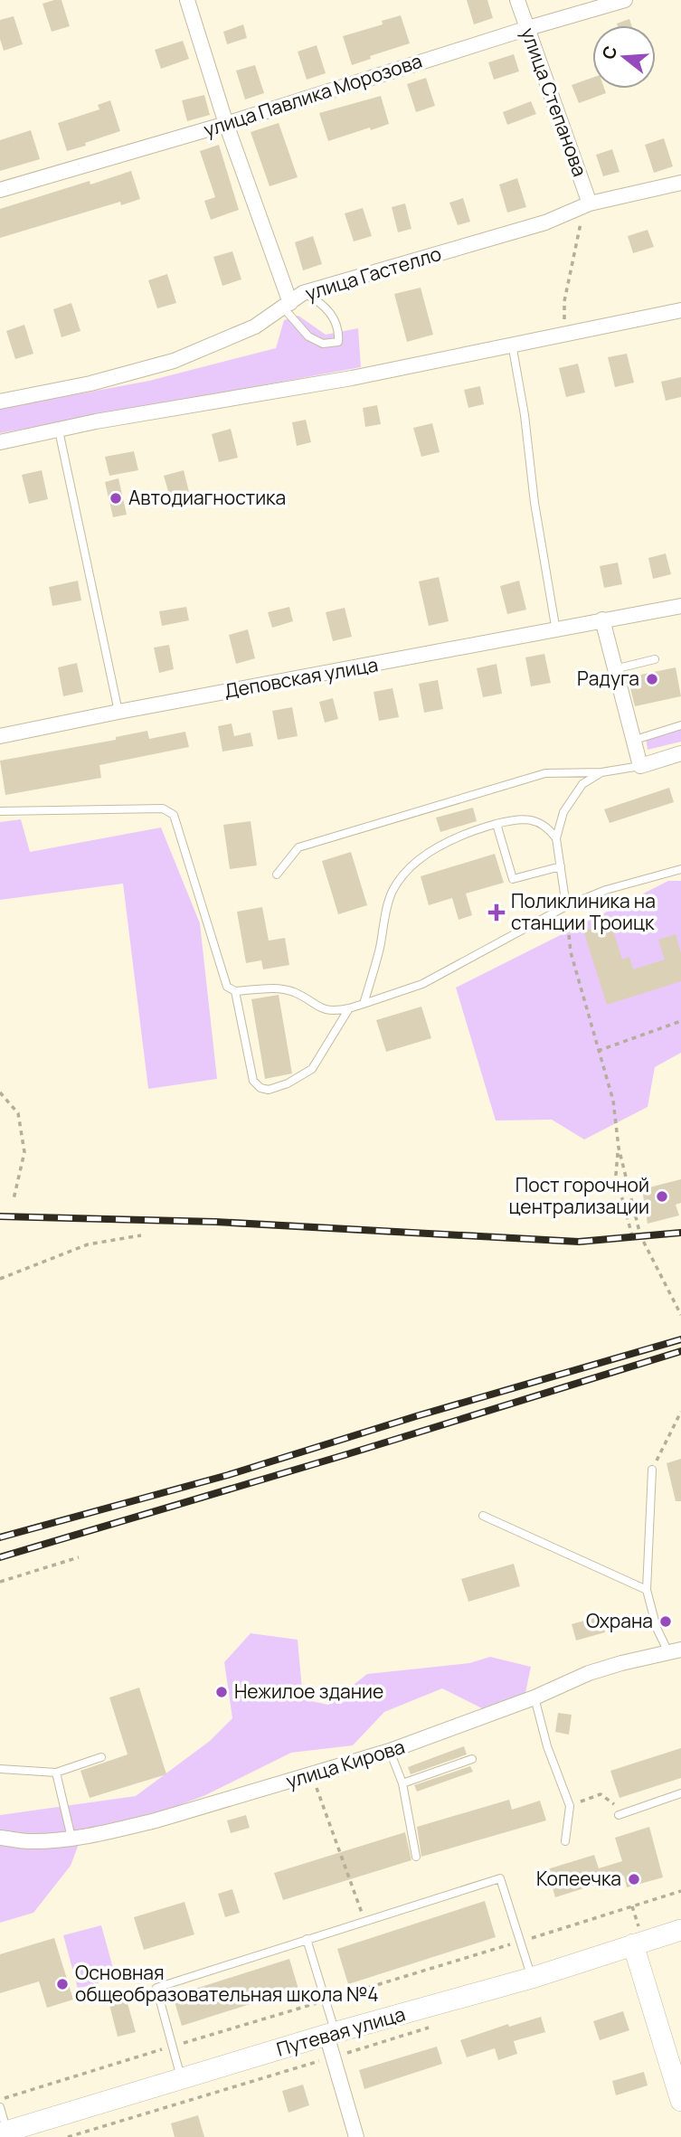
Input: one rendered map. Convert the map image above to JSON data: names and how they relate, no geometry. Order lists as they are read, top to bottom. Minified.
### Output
{"streets":{"street":["улица Павлика Морозова","улица Степанова","улица Гастелло","Деповская улица","улица Кирова","Путевая улица"]},"crossings":[["улица Павлика Морозова","улица Степанова"],["улица Степанова","улица Гастелло"]],"places":{"other":["Автодиагностика","Радуга","Пост горочной централизации","Охрана","Нежилое здание","Копеечка","Основная общеобразовательная школа №4"],"health":["Поликлиника на станции Троицк"]},"north":"left"}
